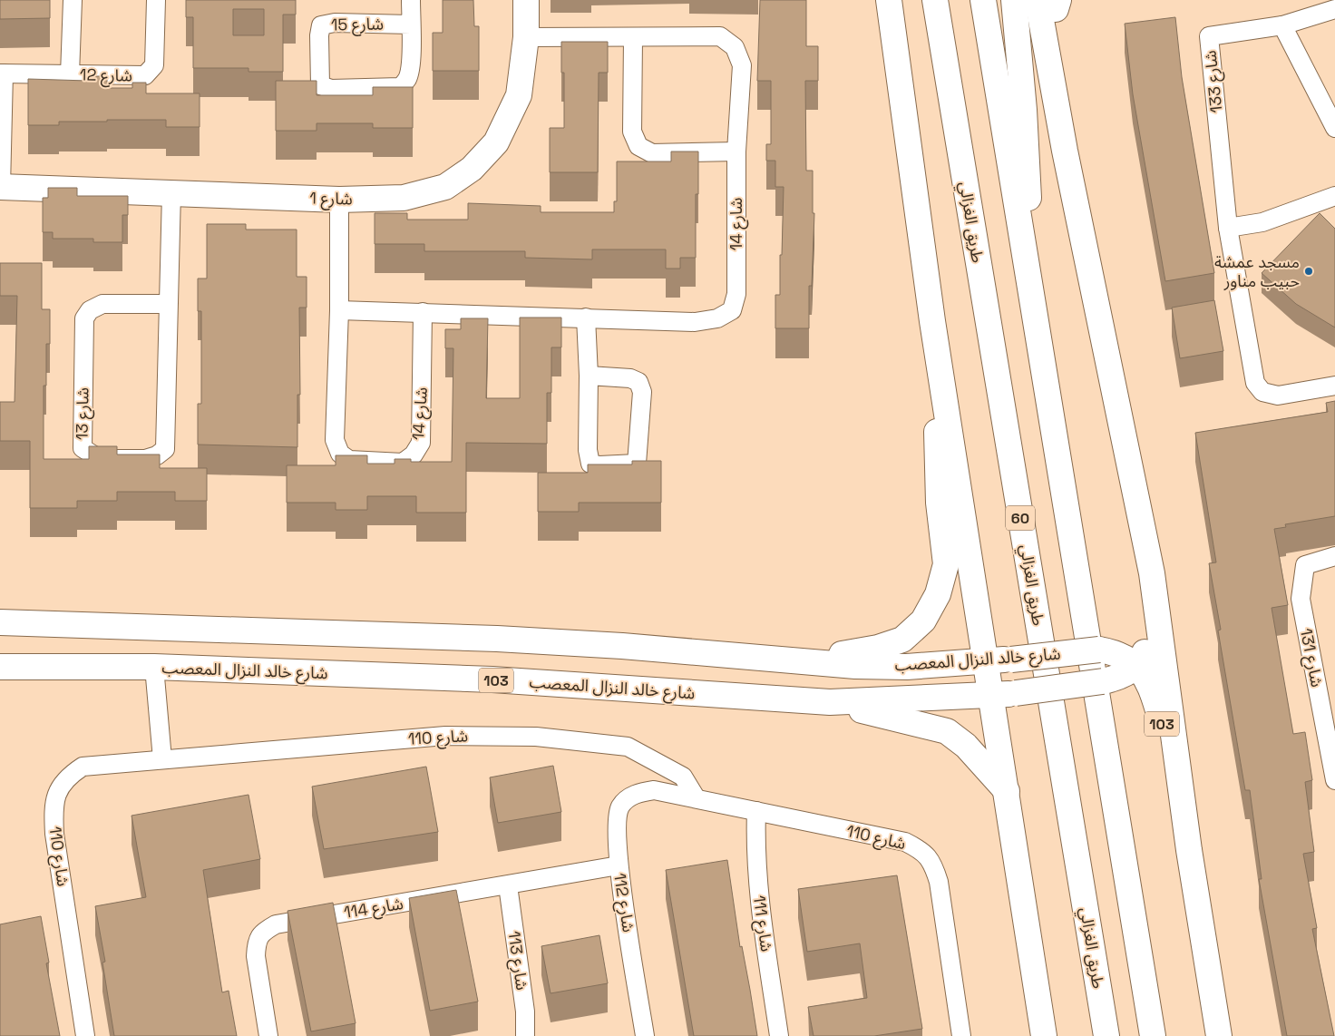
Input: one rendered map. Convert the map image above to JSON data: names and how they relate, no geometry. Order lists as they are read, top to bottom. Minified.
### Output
{"streets":{"main road":["شارع 1","طريق الغزالي","60","شارع خالد النزال المعصب","103"],"street":["شارع 15","شارع 12","شارع 133","شارع 14","شارع 13","شارع 131","شارع 110","شارع 112","114 شارع","شارع 111","شارع 113"]},"crossings":[["شارع 12","شارع 1"],["شارع 1","شارع 14"],["شارع 1","شارع 13"],["شارع خالد النزال المعصب","103"],["شارع 110","شارع 112"],["شارع 110","شارع 111"],["شارع 112","114 شارع"],["114 شارع","شارع 113"]],"places":["مسجد عمشة حبيب مناور"]}
